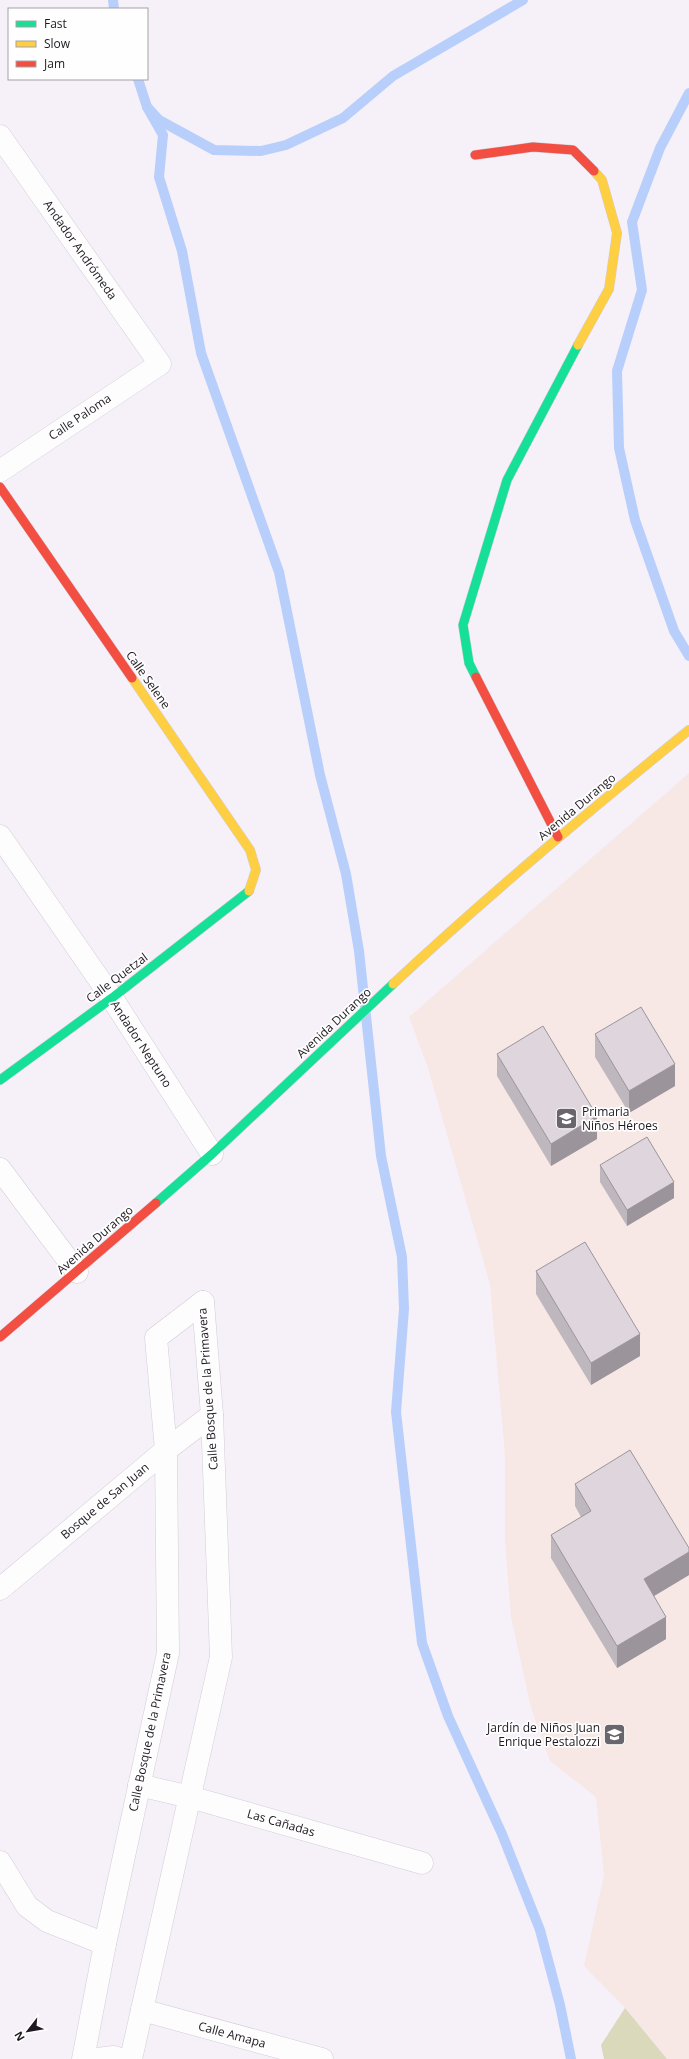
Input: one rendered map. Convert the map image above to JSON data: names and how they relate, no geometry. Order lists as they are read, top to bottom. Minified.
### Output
{"streets":{"street":["Andador Andrómeda","Calle Paloma","Calle Selene","Avenida Durango","Calle Quetzal","Andador Neptuno","Calle Bosque de la Primavera","Bosque de San Juan","Las Cañadas","Calle Amapa"]},"crossings":[["Andador Andrómeda","Calle Paloma"],["Calle Selene","Calle Quetzal"],["Avenida Durango","Andador Neptuno"],["Calle Quetzal","Andador Neptuno"],["Calle Bosque de la Primavera","Bosque de San Juan"],["Calle Bosque de la Primavera","Las Cañadas"],["Calle Bosque de la Primavera","Calle Amapa"]],"places":{"school or university":["Primaria Niños Héroes","Jardín de Niños Juan Enrique Pestalozzi"]},"legend":["Fast","Slow","Jam"],"north":"bottom left"}
